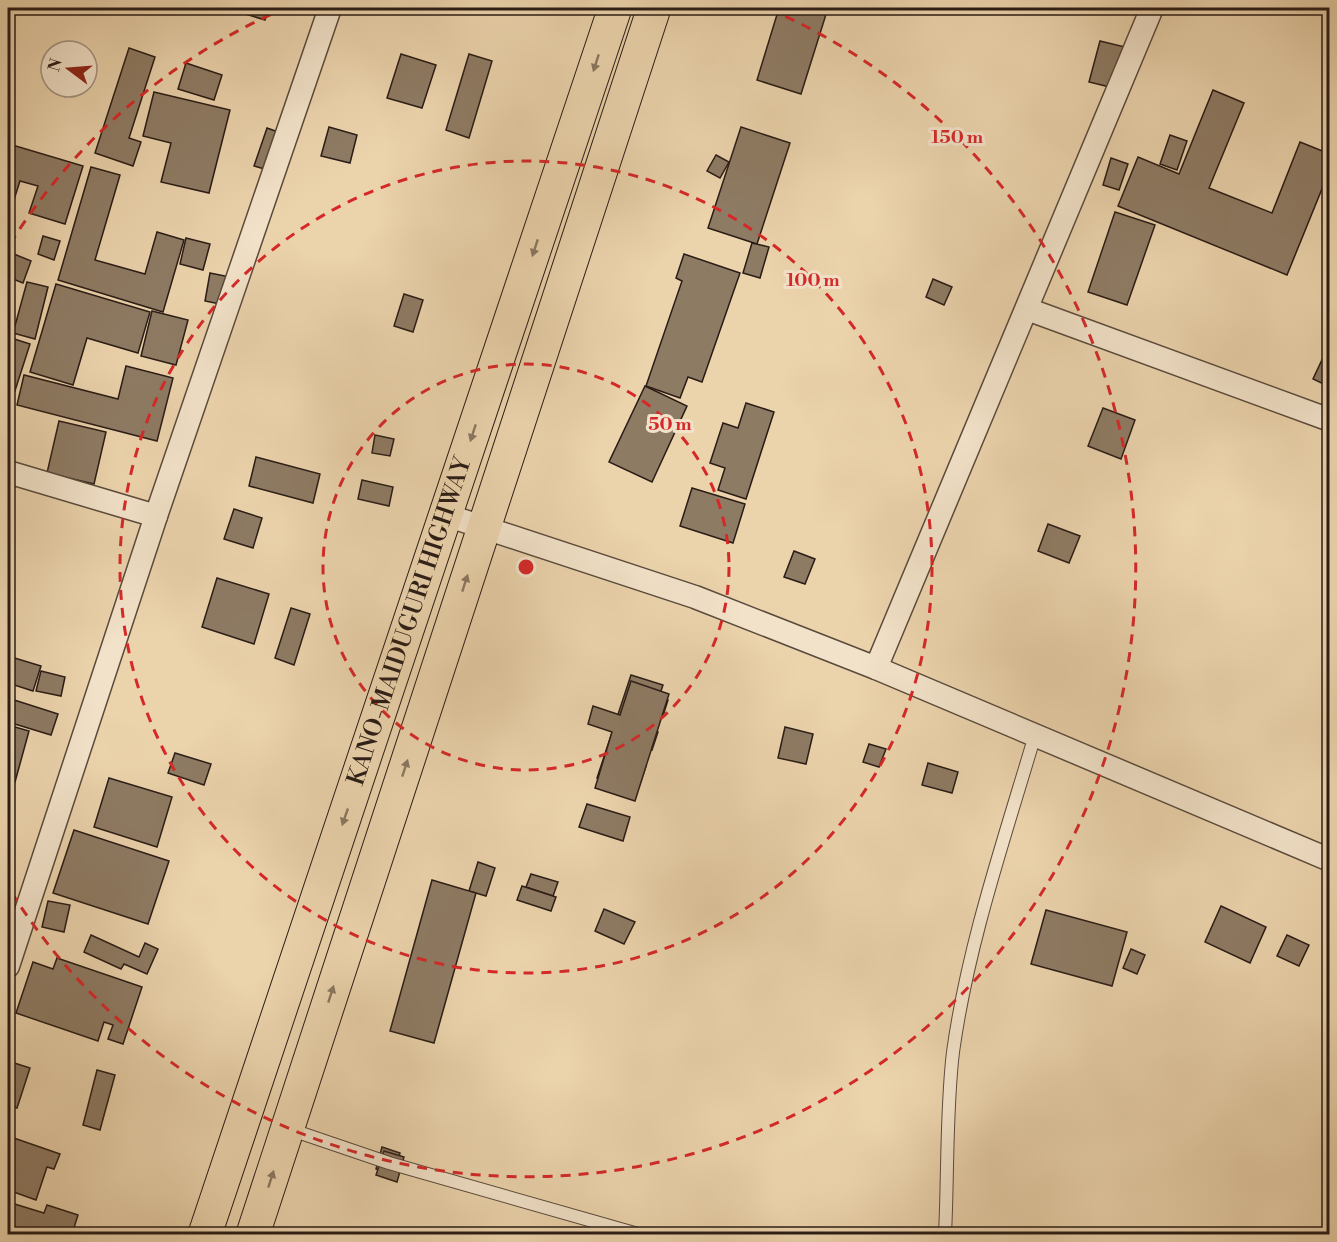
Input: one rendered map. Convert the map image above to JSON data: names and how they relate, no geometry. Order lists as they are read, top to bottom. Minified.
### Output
{"streets":{"highway":["KANO-MAIDUGURI HIGHWAY"]},"north":"left","rings":["150 m","100 m","50 m"]}
